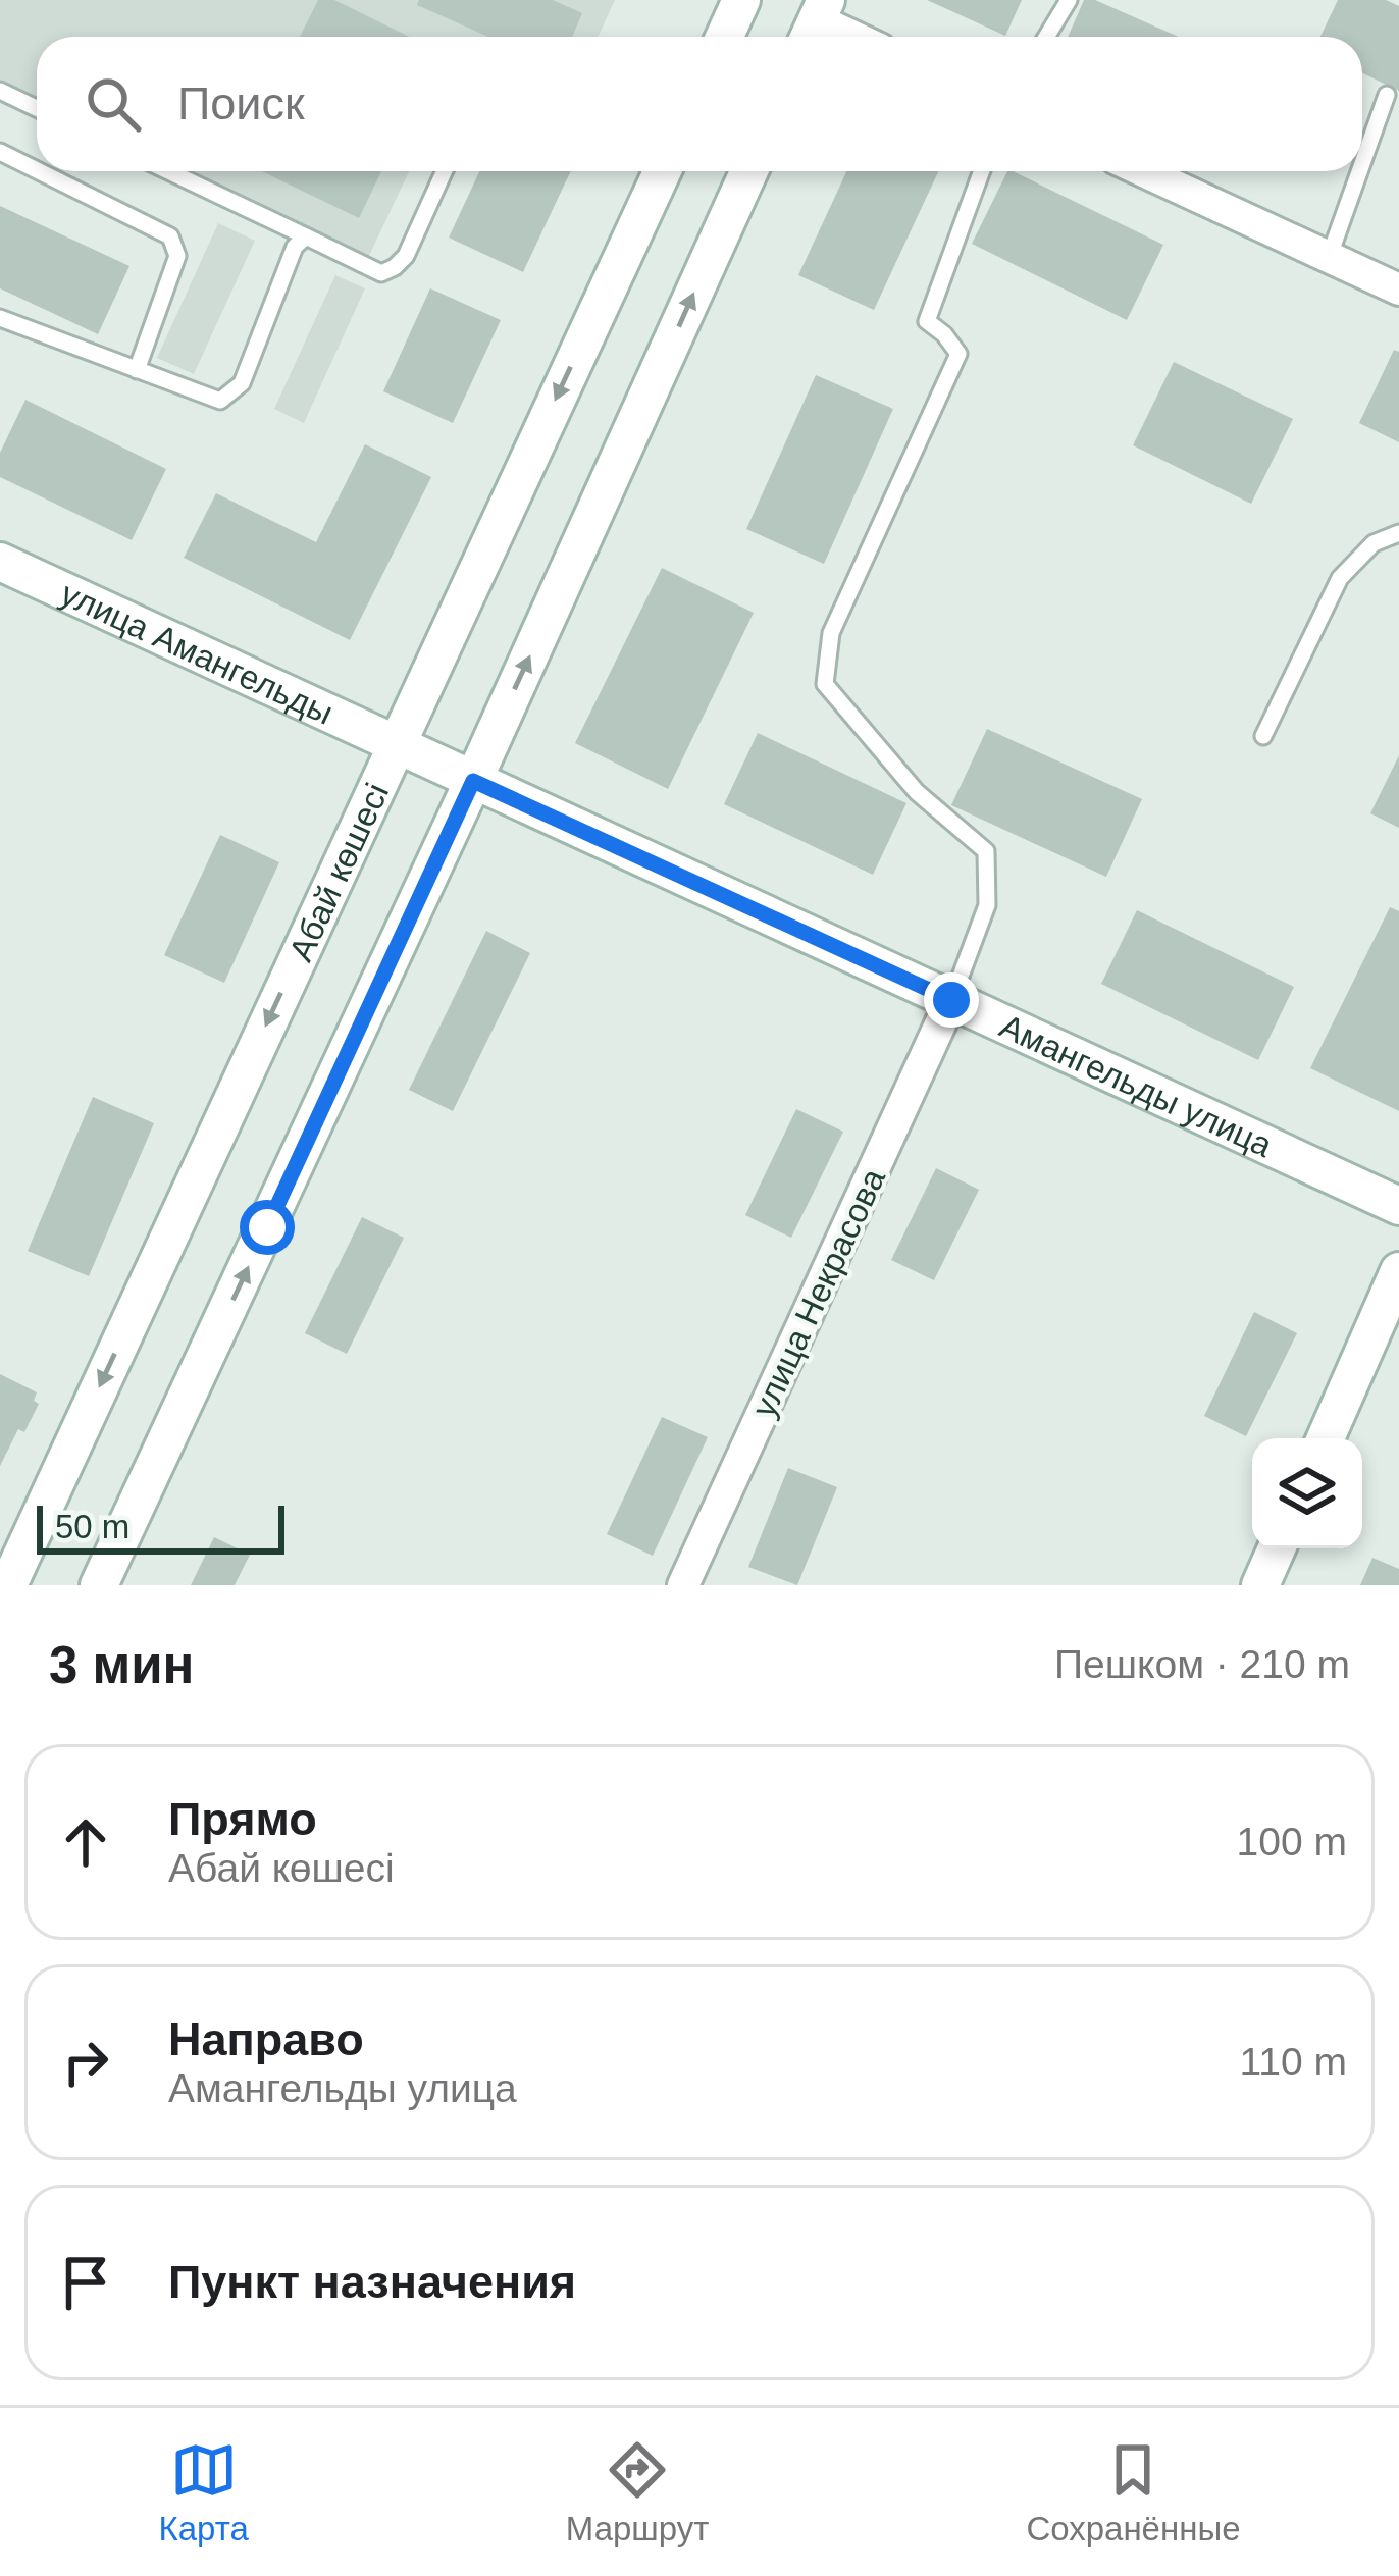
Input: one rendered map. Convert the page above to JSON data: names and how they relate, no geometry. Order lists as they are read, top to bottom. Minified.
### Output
{"streets":{"street":["улица Амангельды","Абай көшесі","Амангельды улица","улица Некрасова"]},"crossings":[["улица Амангельды","Абай көшесі"],["улица Амангельды","Амангельды улица"],["Амангельды улица","улица Некрасова"]],"scale_bar":"50 m","page":{"search":"Поиск","scale":"50 m","heading":["3 мин","Пешком · 210 m"],"list":[["Прямо","Абай көшесі","100 m"],["Направо","Амангельды улица","110 m"],"Пункт назначения"],"nav":["Карта","Маршрут","Сохранённые"]}}
